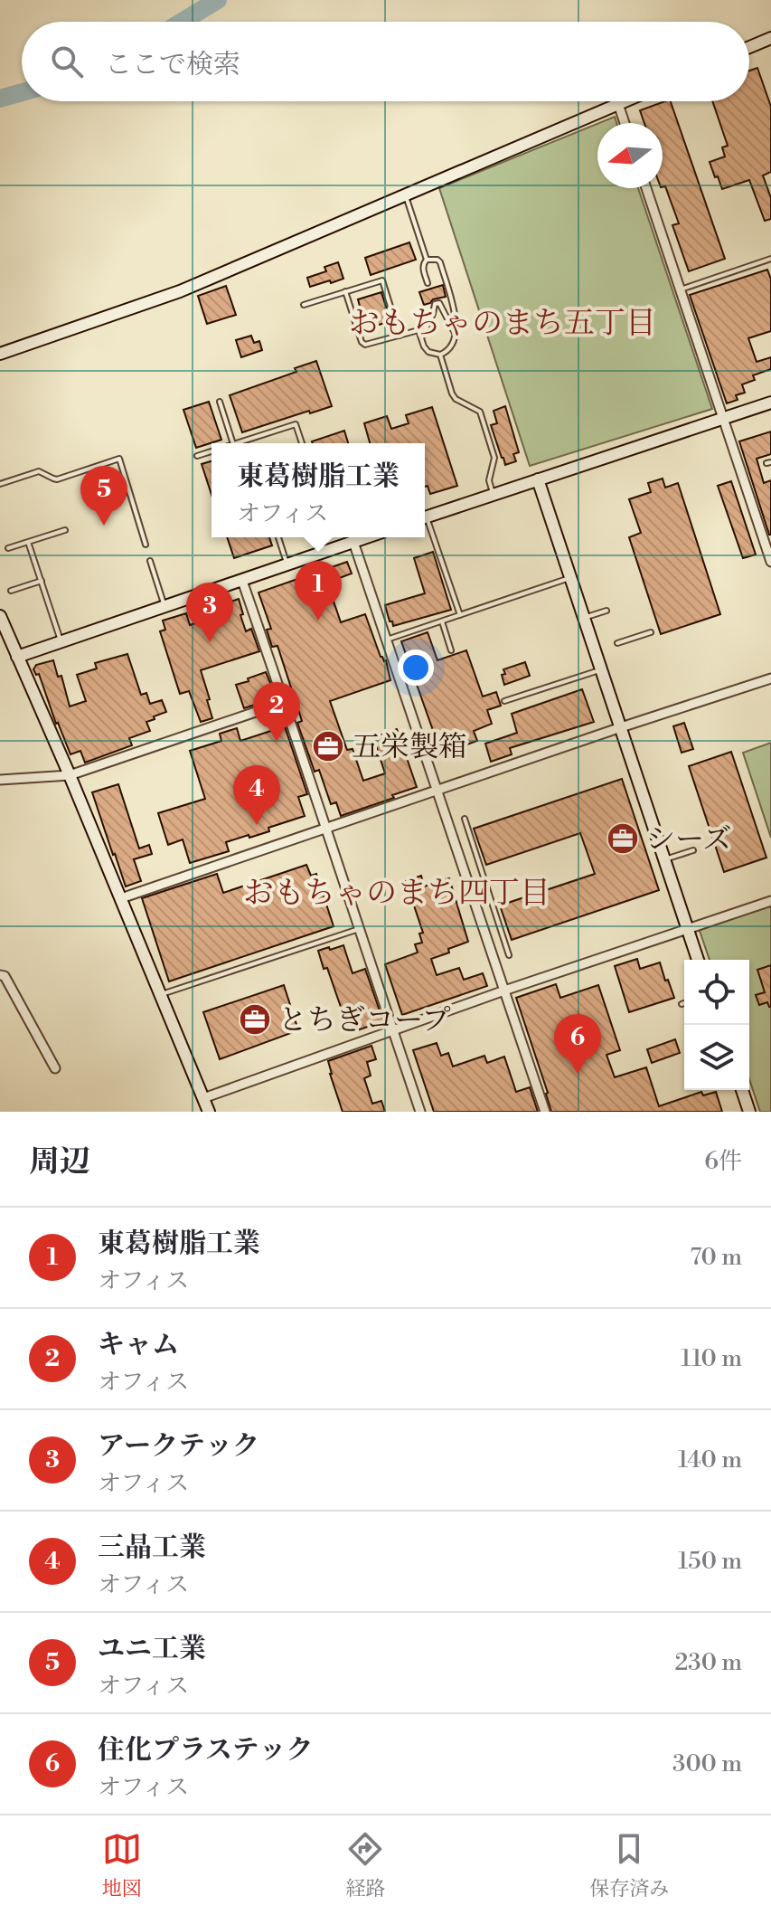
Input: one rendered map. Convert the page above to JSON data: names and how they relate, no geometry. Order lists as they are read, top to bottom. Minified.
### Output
{"districts":["おもちゃのまち五丁目","おもちゃのまち四丁目"],"places":{"office":["五栄製箱","シーズ","とちぎコープ"]},"north":"left","page":{"search":"ここで検索","popup":["東葛樹脂工業","オフィス"],"pins":["5","1","3","2","4","6"],"heading":["周辺","6件"],"list":[{"mark":"1","name":"東葛樹脂工業","note":"オフィス","value":"70 m"},{"mark":"2","name":"キャム","note":"オフィス","value":"110 m"},{"mark":"3","name":"アークテック","note":"オフィス","value":"140 m"},{"mark":"4","name":"三晶工業","note":"オフィス","value":"150 m"},{"mark":"5","name":"ユニ工業","note":"オフィス","value":"230 m"},{"mark":"6","name":"住化プラステック","note":"オフィス","value":"300 m"}],"nav":["地図","経路","保存済み"]}}
